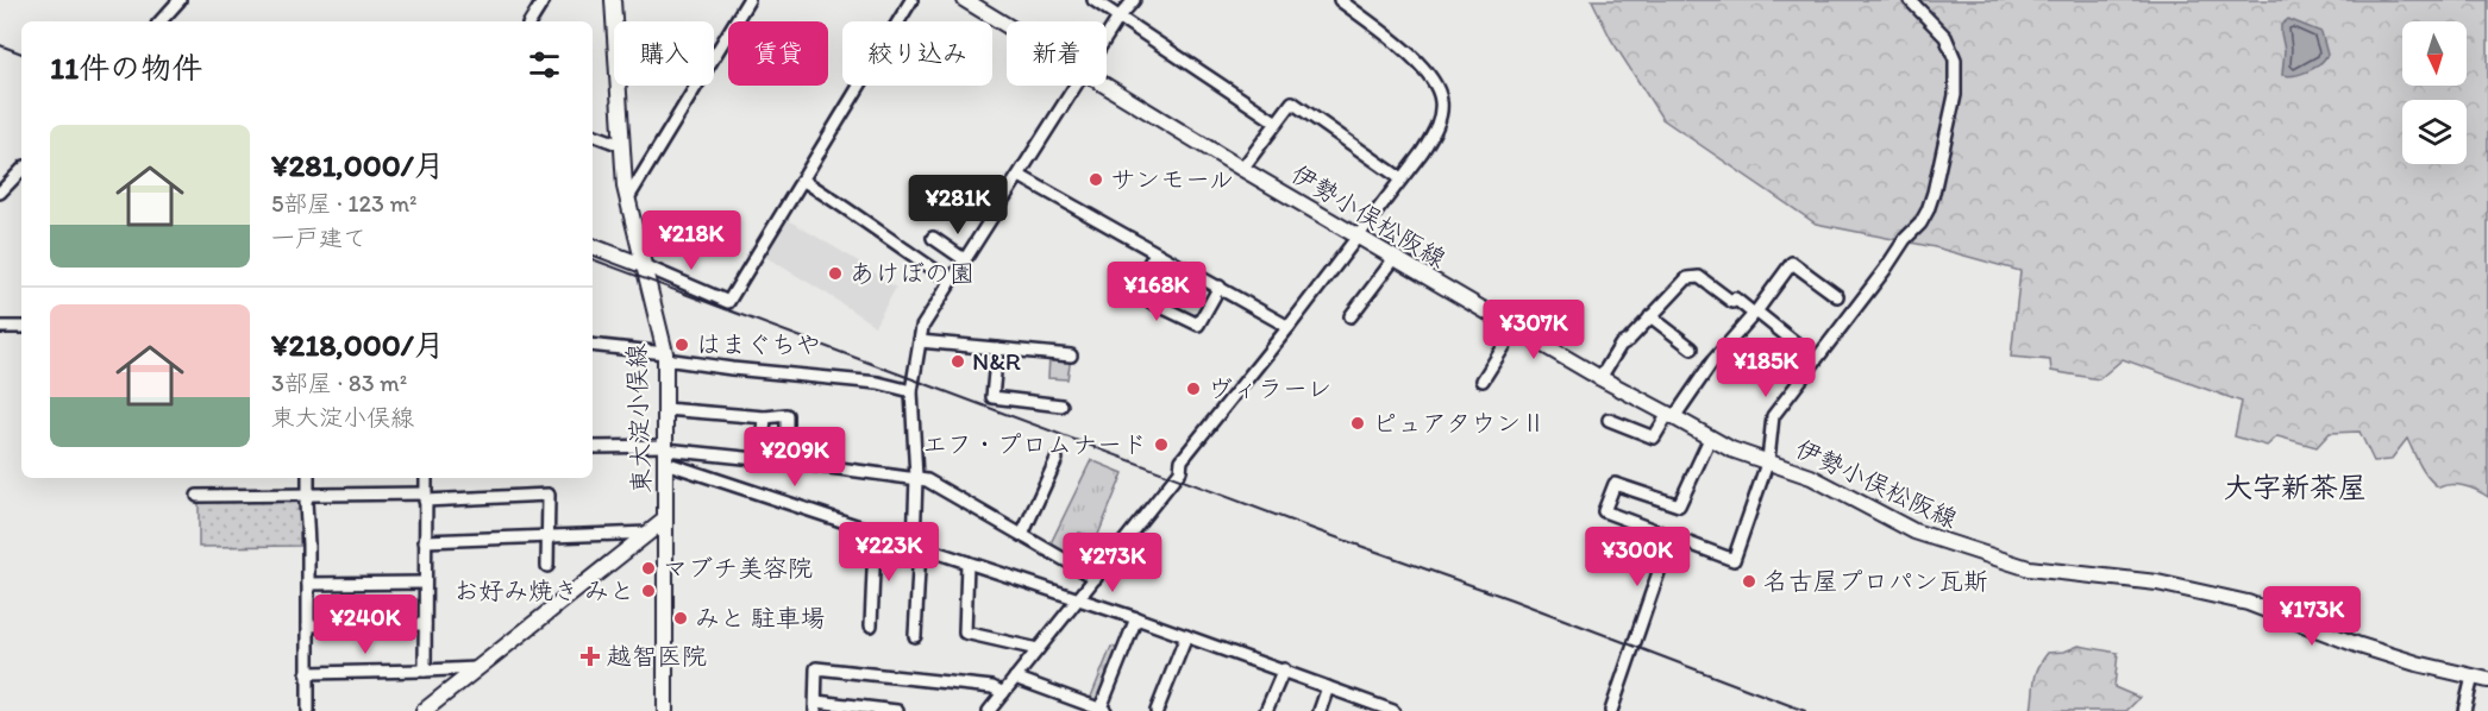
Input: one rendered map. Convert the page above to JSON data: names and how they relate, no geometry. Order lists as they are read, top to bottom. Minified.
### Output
{"streets":{"main road":["伊勢小俣松阪線","東大淀小俣線"]},"districts":["大字新茶屋"],"places":{"other":["サンモール","あけぼの園","はまぐちや","N&R","ヴィラーレ","ピュアタウンⅡ","エフ・プロムナード","マブチ美容院","名古屋プロパン瓦斯","お好み焼き みと","みと 駐車場"],"health":["越智医院"]},"north":"bottom","page":{"chip":["購入","賃貸","絞り込み","新着"],"heading":"11件の物件","list":[{"name":"¥281,000/月","note":"5部屋 · 123 m² · 一戸建て"},{"name":"¥218,000/月","note":"3部屋 · 83 m² · 東大淀小俣線"}],"price":["¥281K","¥218K","¥168K","¥307K","¥185K","¥209K","¥223K","¥300K","¥273K","¥173K","¥240K"]}}
